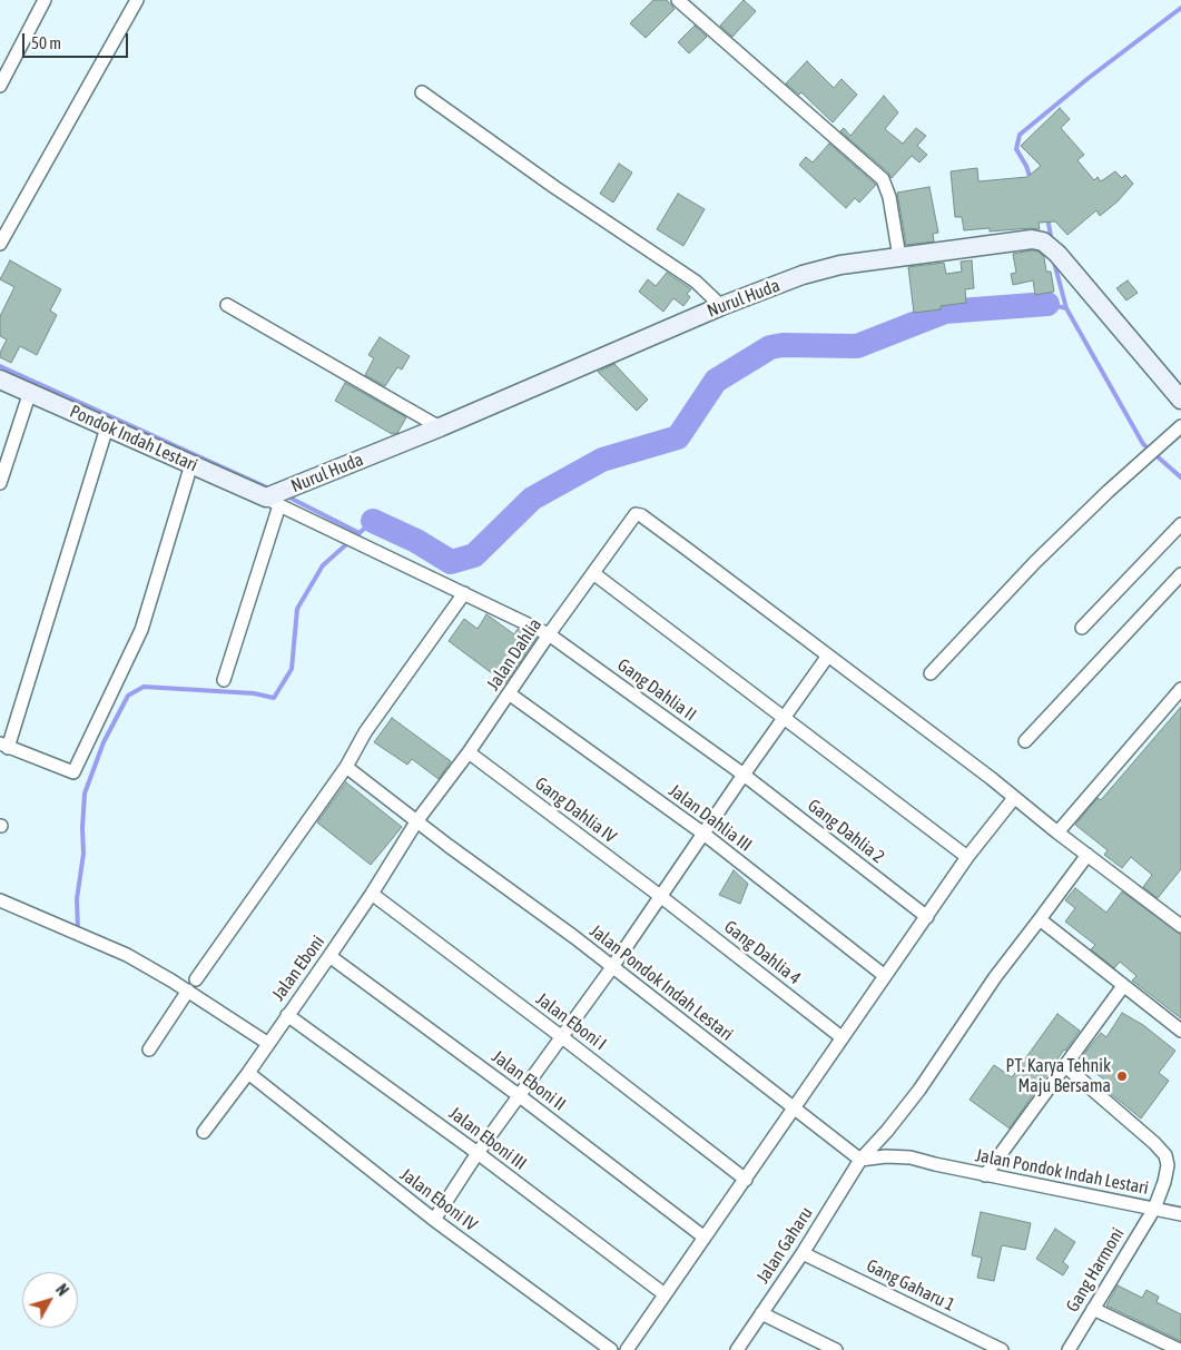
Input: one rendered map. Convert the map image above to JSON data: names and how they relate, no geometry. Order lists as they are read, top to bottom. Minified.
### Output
{"streets":{"street":["Nurul Huda","Pondok Indah Lestari","Jalan Dahlia","Gang Dahlia II","Gang Dahlia IV","Jalan Dahlia III","Gang Dahlia 2","Gang Dahlia 4","Jalan Eboni","Jalan Pondok Indah Lestari","Jalan Eboni I","Jalan Eboni II","Jalan Eboni III","Jalan Eboni IV","Jalan Gaharu","Gang Harmoni","Gang Gaharu 1"]},"crossings":[["Nurul Huda","Pondok Indah Lestari"],["Nurul Huda","Gang Dahlia II"],["Pondok Indah Lestari","Gang Dahlia II"],["Jalan Dahlia","Gang Dahlia II"],["Jalan Dahlia","Gang Dahlia IV"],["Jalan Dahlia","Jalan Dahlia III"],["Jalan Dahlia","Jalan Eboni"],["Jalan Dahlia","Jalan Pondok Indah Lestari"],["Gang Dahlia II","Gang Dahlia 2"],["Gang Dahlia IV","Gang Dahlia 4"],["Jalan Eboni","Jalan Pondok Indah Lestari"],["Jalan Eboni","Jalan Eboni I"],["Jalan Eboni","Jalan Eboni II"],["Jalan Eboni","Jalan Eboni III"],["Jalan Eboni","Jalan Eboni IV"],["Jalan Pondok Indah Lestari","Jalan Gaharu"],["Jalan Pondok Indah Lestari","Gang Harmoni"],["Jalan Gaharu","Gang Gaharu 1"]],"places":["PT. Karya Tehnik Maju Bersama"],"scale_bar":"50 m","north":"top right"}
